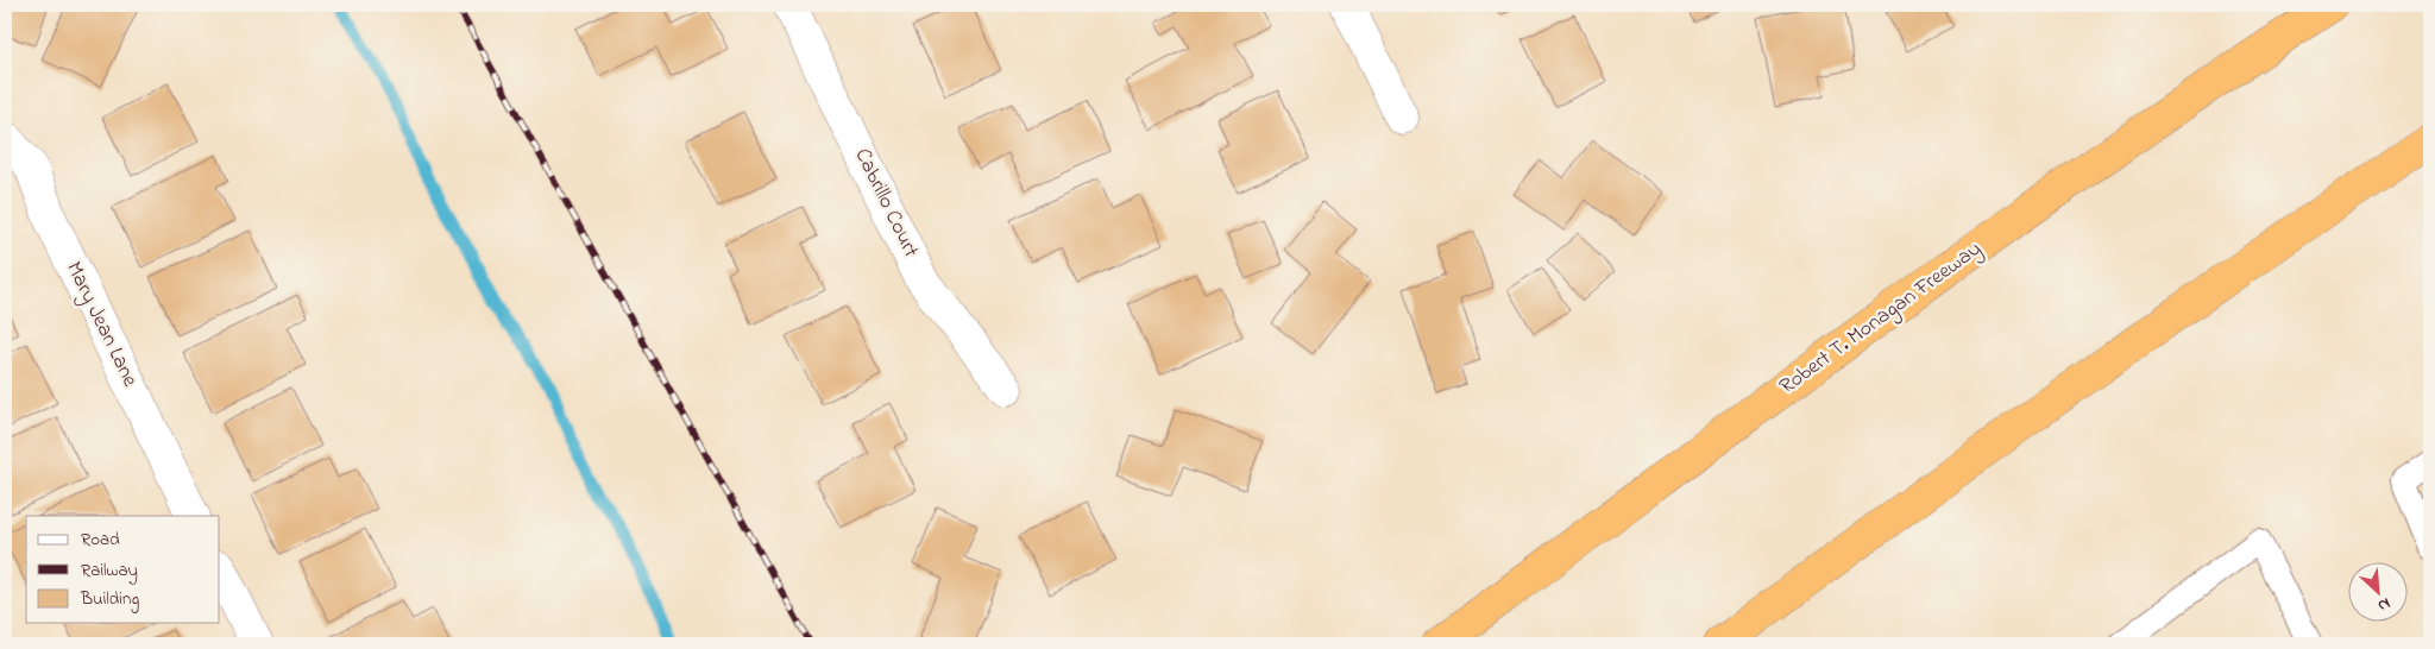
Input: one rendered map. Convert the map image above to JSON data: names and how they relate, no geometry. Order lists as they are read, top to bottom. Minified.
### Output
{"streets":{"highway":["Robert T. Monagan Freeway"],"street":["Cabrillo Court","Mary Jean Lane"]},"legend":["Road","Railway","Building"],"north":"bottom right"}
